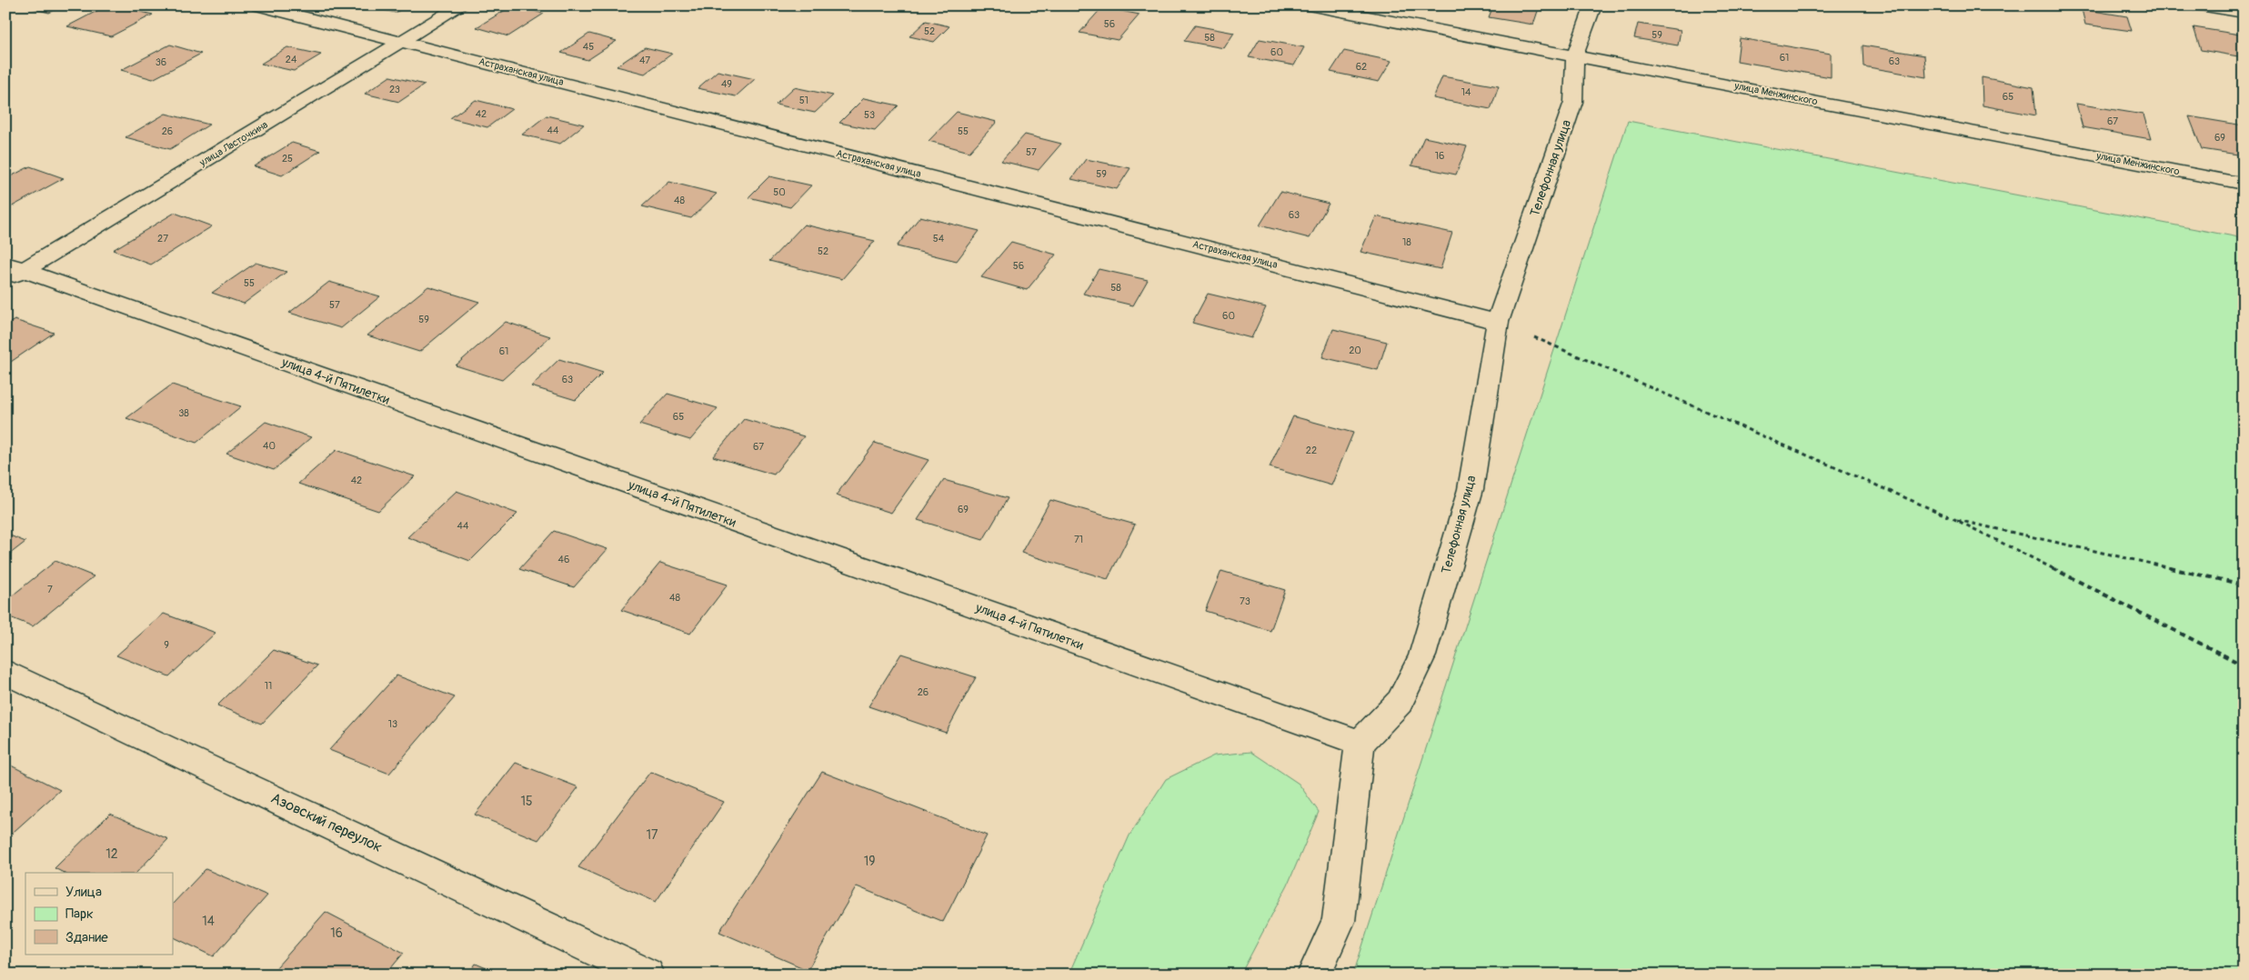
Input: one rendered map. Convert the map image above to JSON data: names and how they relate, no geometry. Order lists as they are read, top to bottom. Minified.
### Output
{"streets":{"street":["Астраханская улица","улица Менжинского","улица Ласточкина","Телефонная улица","улица 4-й Пятилетки","Азовский переулок"]},"crossings":[["Астраханская улица","улица Ласточкина"],["Астраханская улица","Телефонная улица"],["улица Менжинского","Телефонная улица"],["улица Ласточкина","улица 4-й Пятилетки"],["Телефонная улица","улица 4-й Пятилетки"]],"house_numbers":["56","52","59","58","45","60","61","24","47","63","36","62","49","23","14","65","51","42","53","67","44","26","55","69","57","16","25","59","50","48","63","27","54","18","52","56","55","58","57","60","59","20","61","63","38","65","40","67","22","42","69","44","71","46","7","48","73","9","11","26","13","15","17","12","19","14","16"],"legend":["Улица","Парк","Здание"]}
